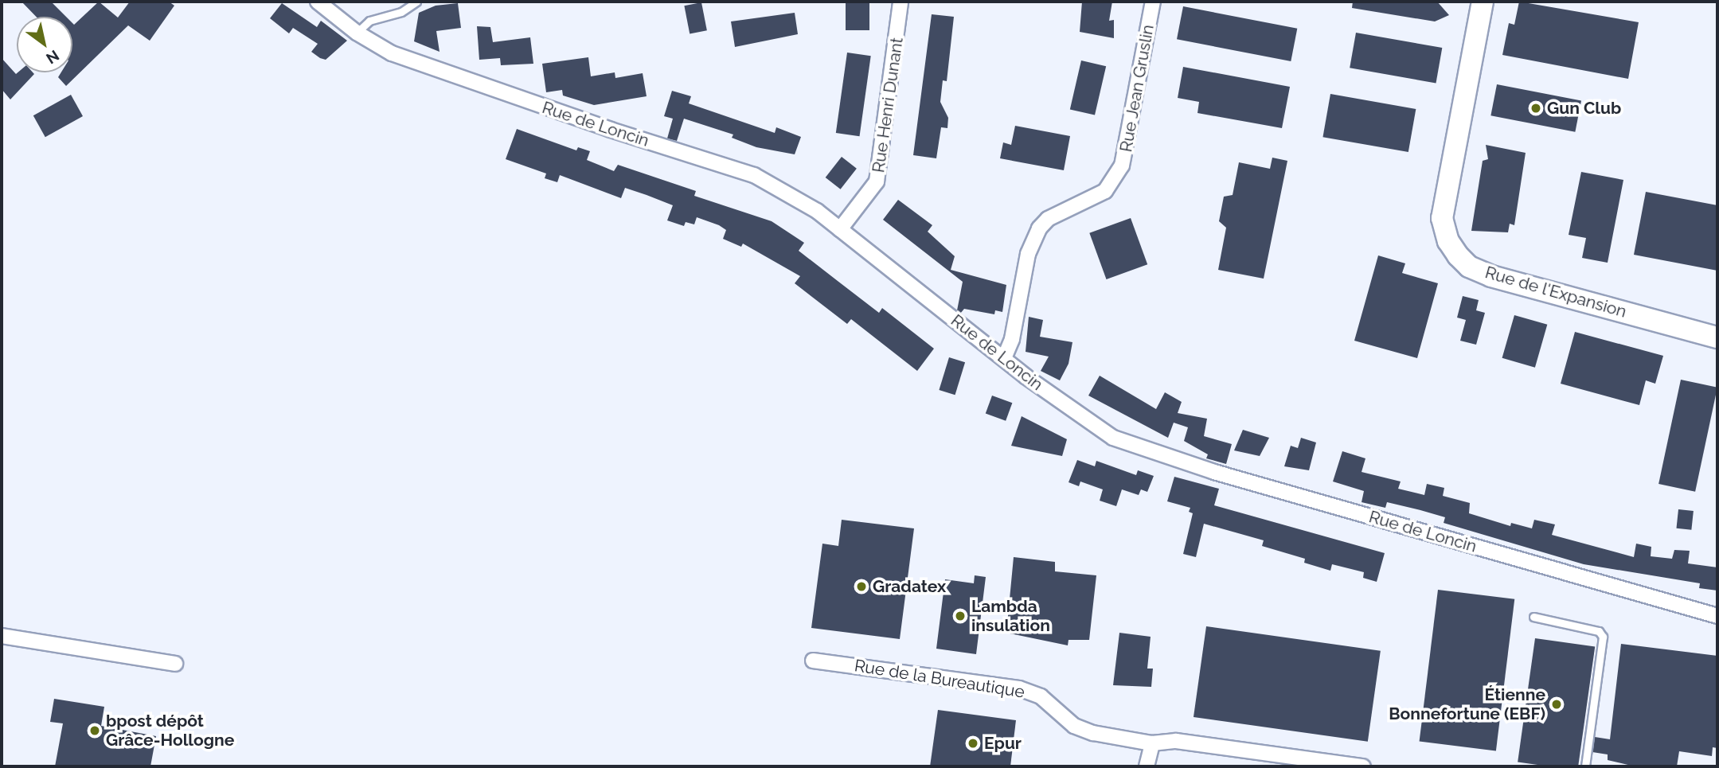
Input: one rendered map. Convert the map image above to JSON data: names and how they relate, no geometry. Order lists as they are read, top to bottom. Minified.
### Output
{"streets":{"street":["Rue Jean Gruslin","Rue Henri Dunant","Rue de Loncin","Rue de l'Expansion","Rue de la Bureautique"]},"crossings":[["Rue Jean Gruslin","Rue de Loncin"],["Rue Henri Dunant","Rue de Loncin"]],"places":["Gun Club","Gradatex","Lambda insulation","Étienne Bonnefortune (EBF)","bpost dépôt Grâce-Hollogne","Epur"],"north":"bottom right"}
